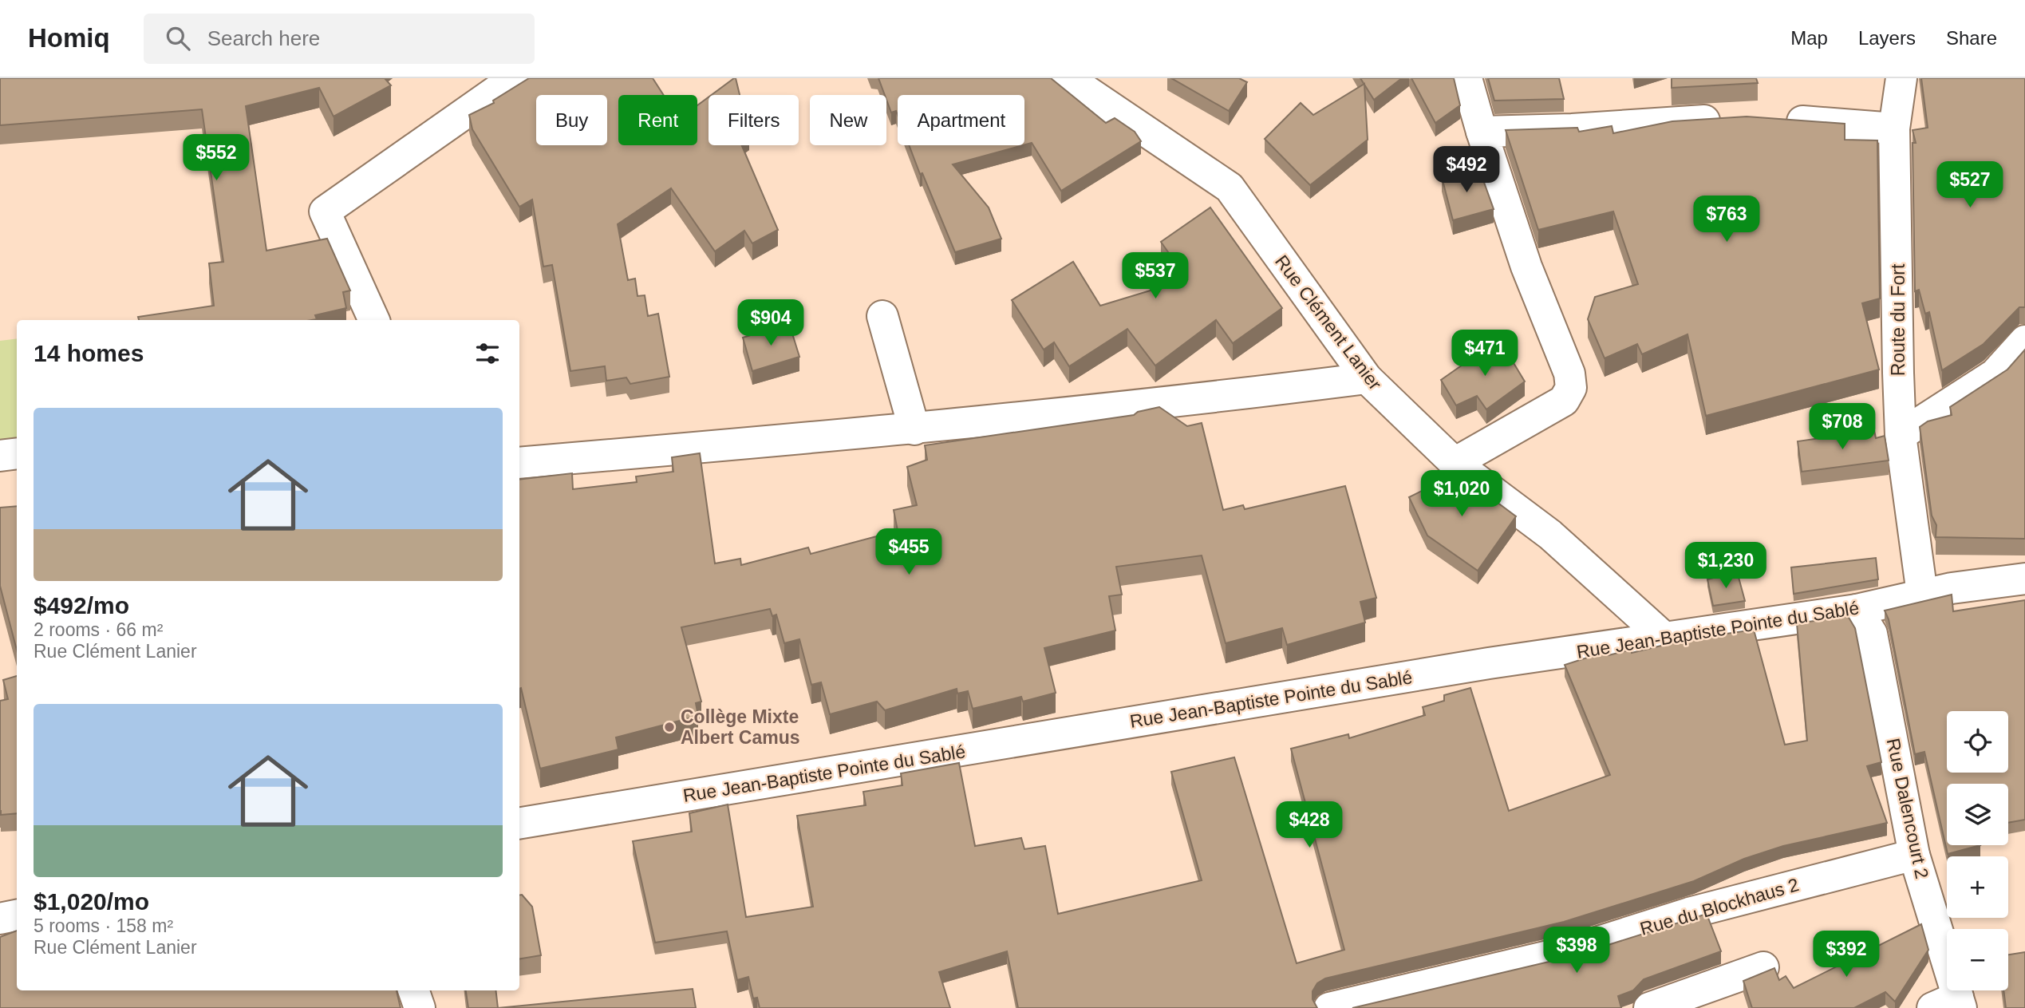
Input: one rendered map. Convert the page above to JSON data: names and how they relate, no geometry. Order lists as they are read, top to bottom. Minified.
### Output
{"streets":{"street":["Route du Fort","Rue Clément Lanier","Rue Jean-Baptiste Pointe du Sablé","Rue Dalencourt 2","Rue du Blockhaus 2"]},"crossings":[["Route du Fort","Rue Jean-Baptiste Pointe du Sablé"],["Rue Clément Lanier","Rue Jean-Baptiste Pointe du Sablé"],["Rue Jean-Baptiste Pointe du Sablé","Rue Dalencourt 2"],["Rue Dalencourt 2","Rue du Blockhaus 2"]],"places":["Collège Mixte Albert Camus"],"page":{"header":"Homiq","search":"Search here","nav":["Map","Layers","Share"],"chip":["Buy","Rent","Filters","New","Apartment"],"price":["$552","$492","$527","$763","$537","$904","$471","$708","$1,020","$455","$1,230","$428","$398","$392"],"heading":"14 homes","list":[{"name":"$492/mo","note":"2 rooms · 66 m² · Rue Clément Lanier"},{"name":"$1,020/mo","note":"5 rooms · 158 m² · Rue Clément Lanier"}],"map_buttons":["+","−"]}}
